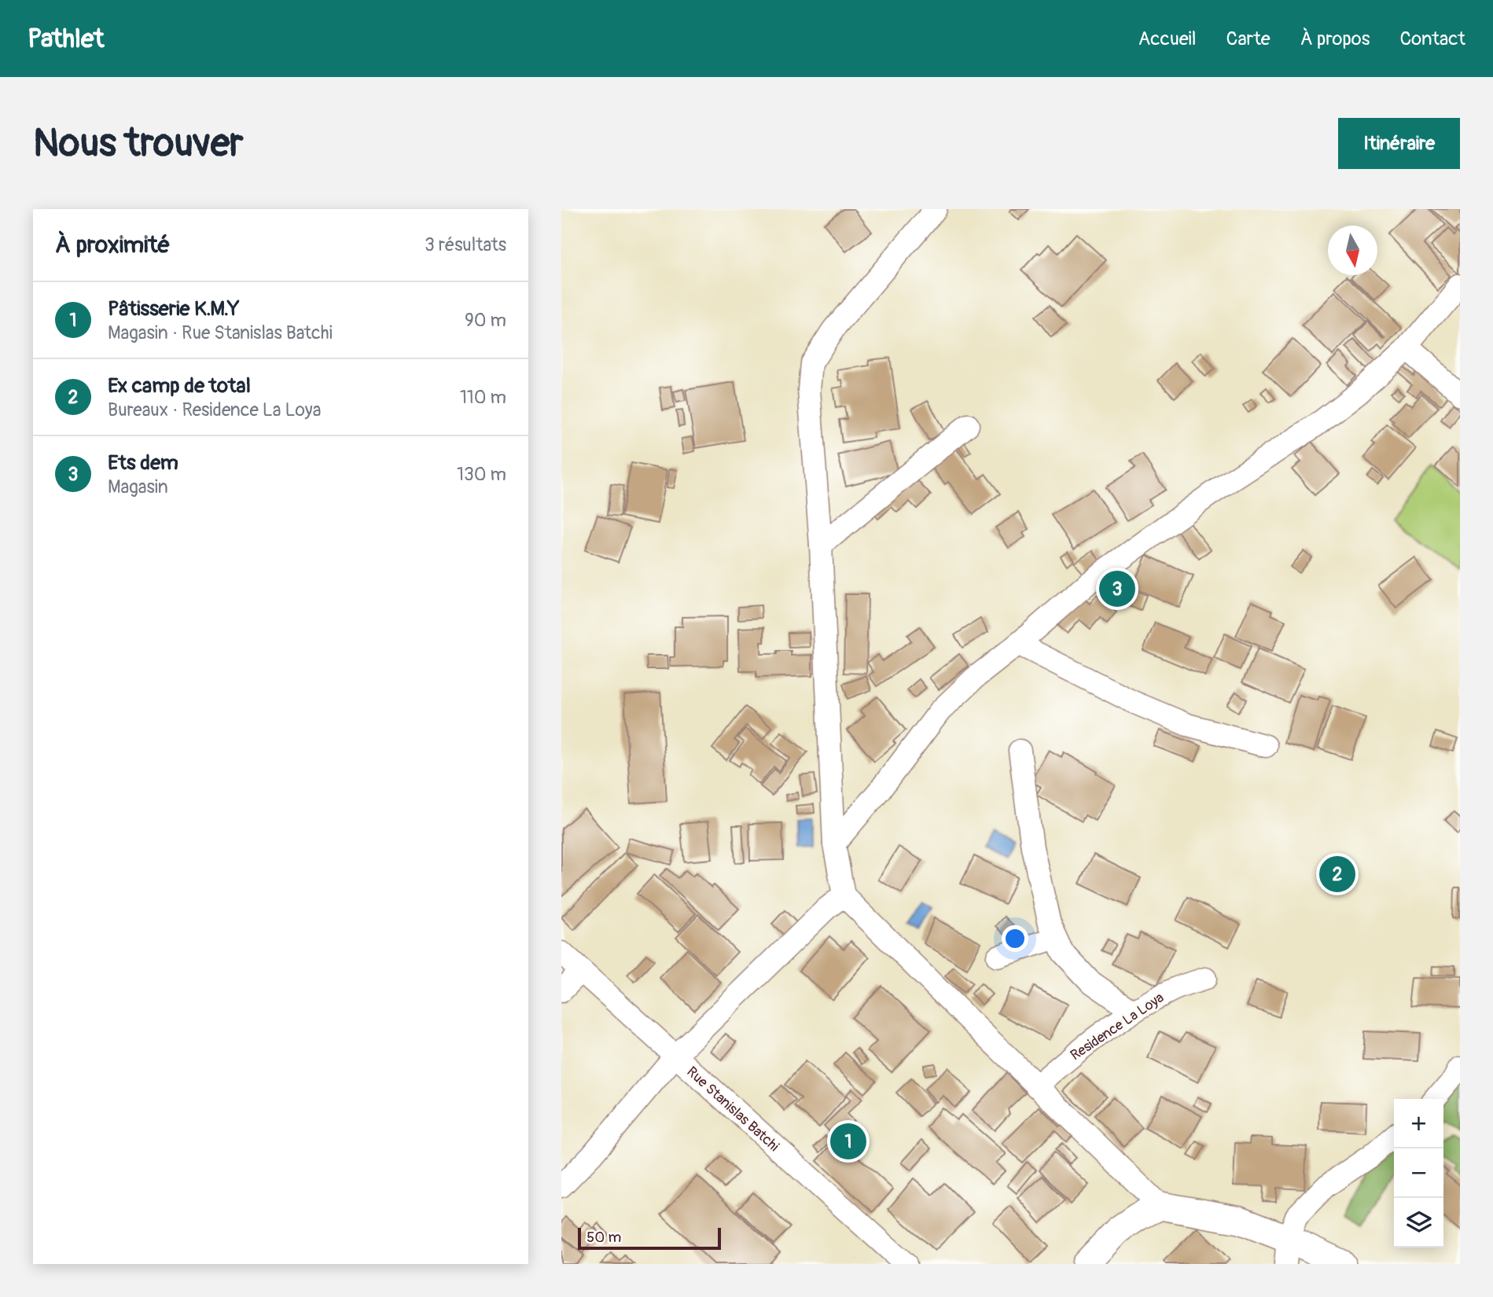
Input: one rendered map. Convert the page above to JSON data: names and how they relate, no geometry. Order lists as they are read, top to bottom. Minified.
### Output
{"streets":{"street":["Residence La Loya","Rue Stanislas Batchi"]},"scale_bar":"50 m","north":"bottom","page":{"header":"Pathlet","nav":["Accueil","Carte","À propos","Contact"],"buttons":"Itinéraire","title":"Nous trouver","heading":["À proximité","3 résultats"],"list":[{"mark":"1","name":"Pâtisserie K.M.Y","note":"Magasin · Rue Stanislas Batchi","value":"90 m"},{"mark":"2","name":"Ex camp de total","note":"Bureaux · Residence La Loya","value":"110 m"},{"mark":"3","name":"Ets dem","note":"Magasin","value":"130 m"}],"pins":["3","2","1"],"map_buttons":["+","−"],"scale":"50 m"}}
